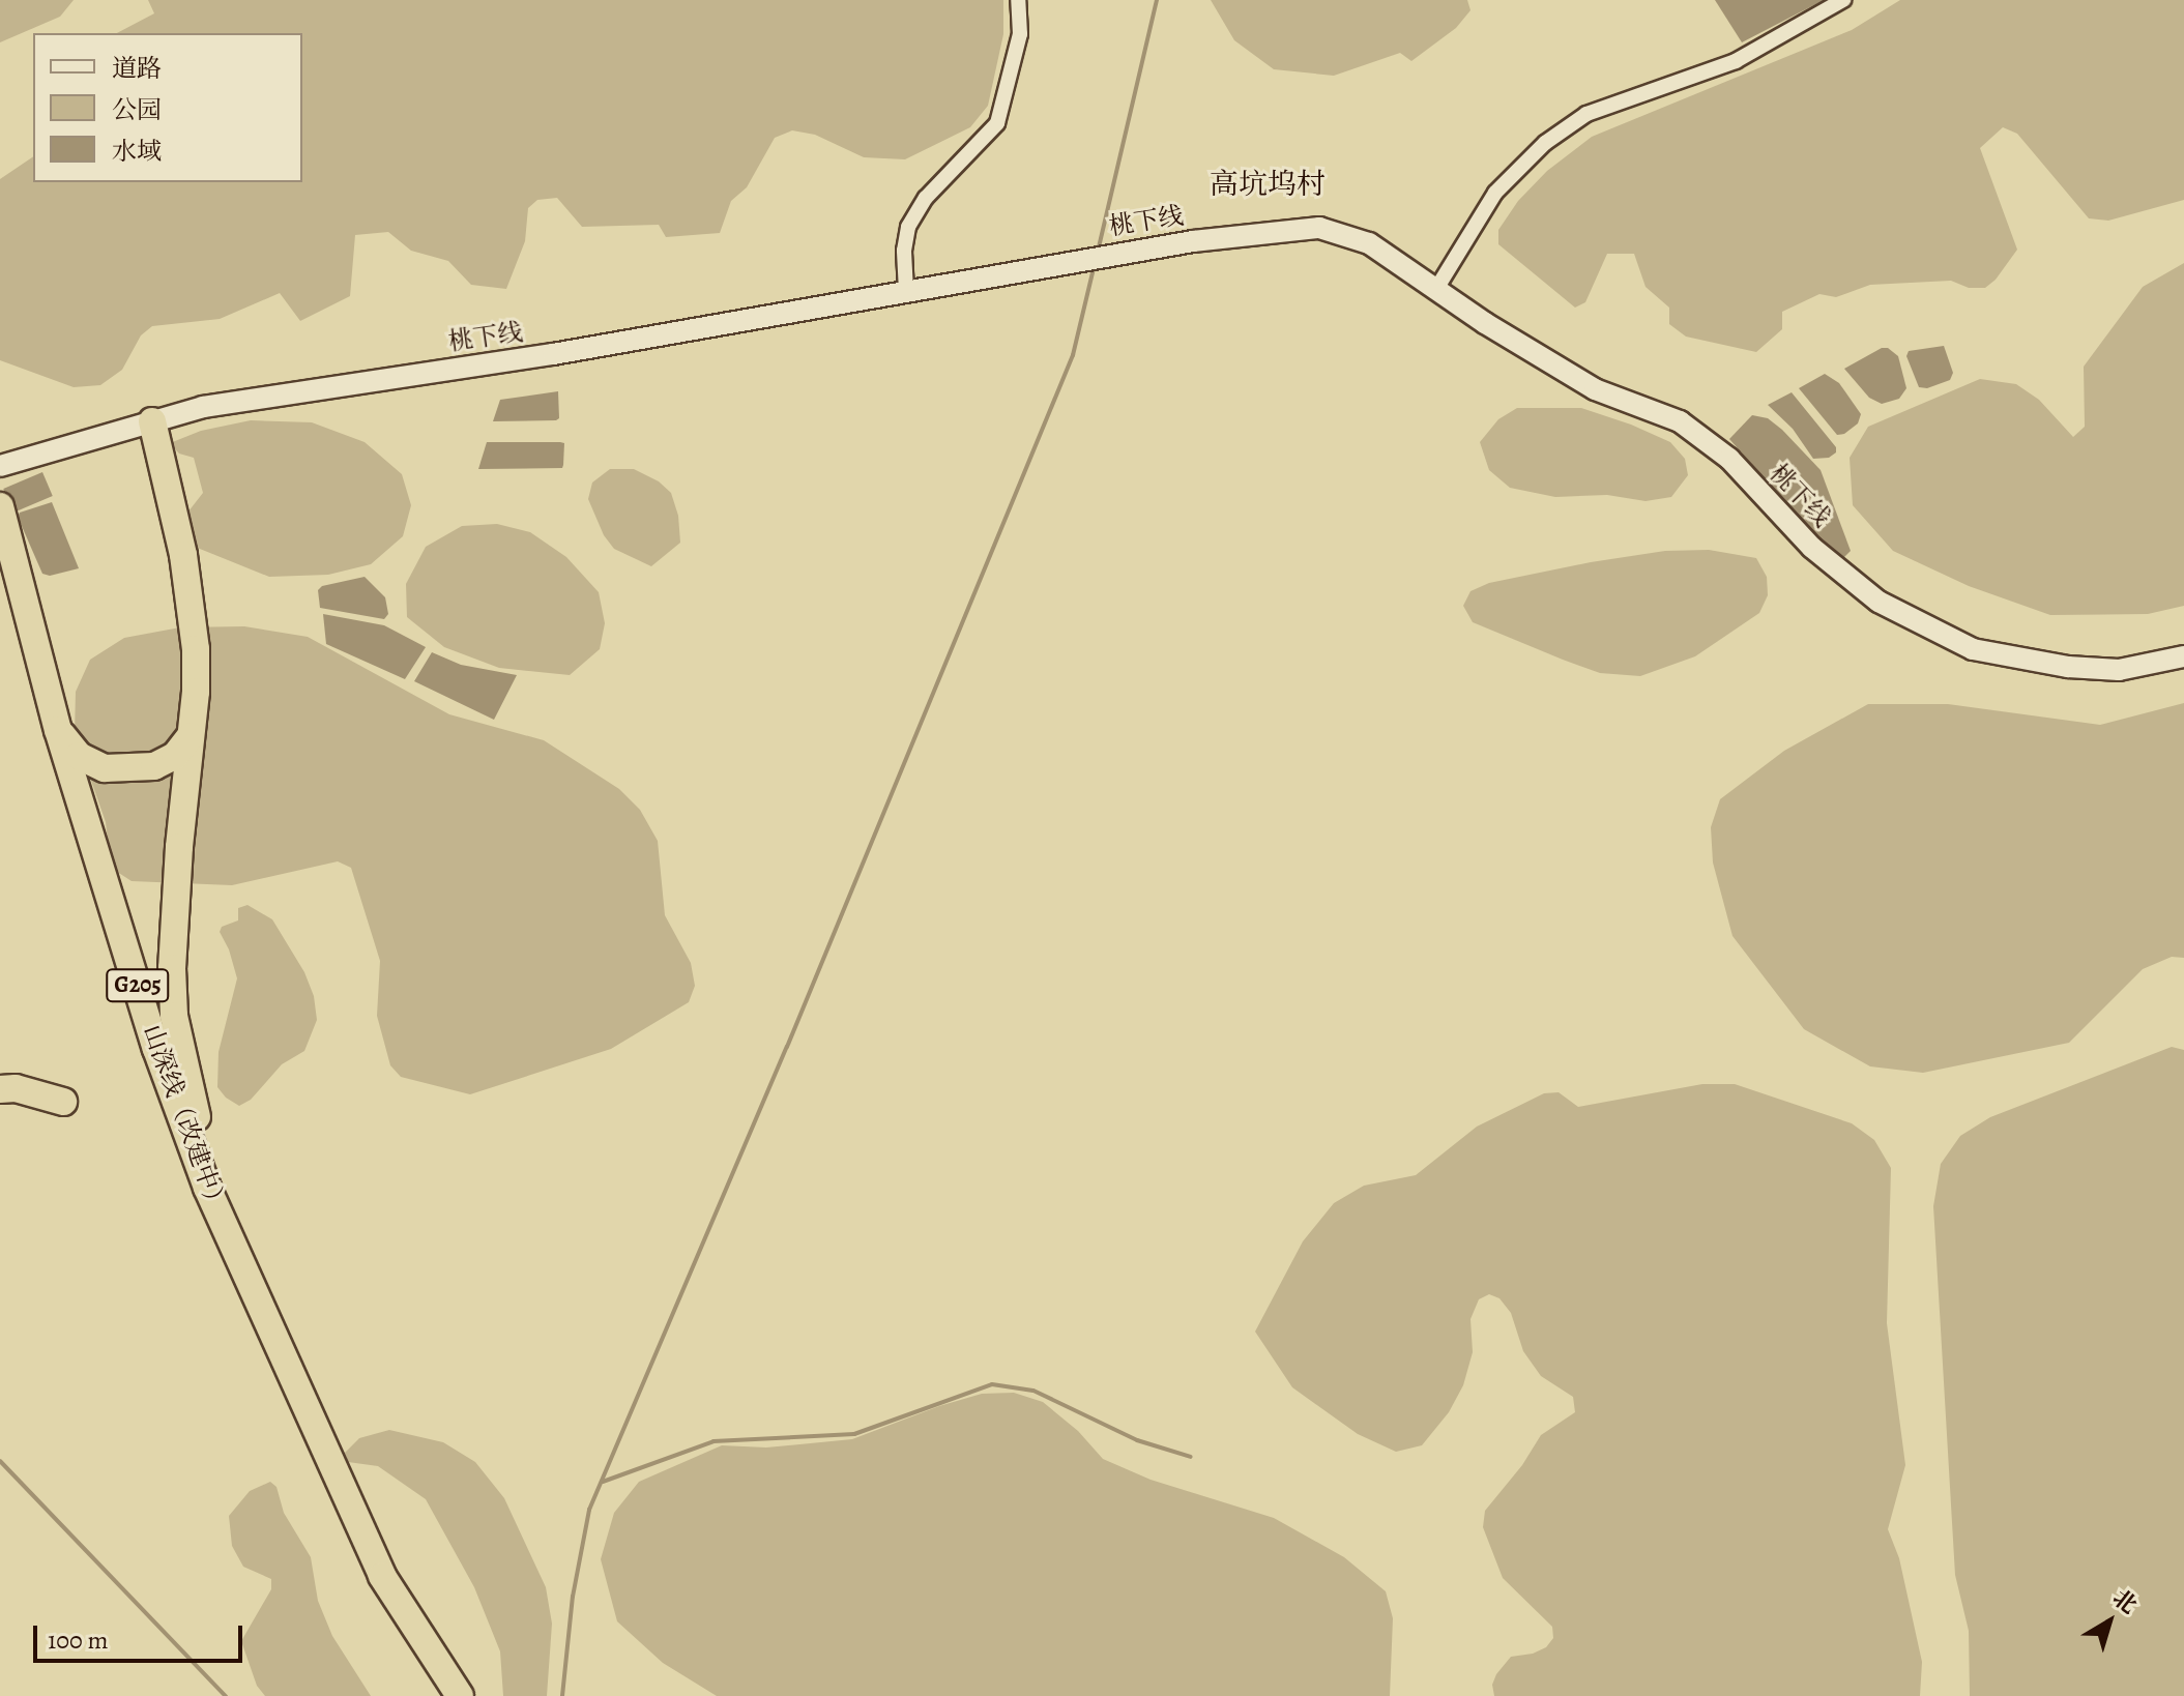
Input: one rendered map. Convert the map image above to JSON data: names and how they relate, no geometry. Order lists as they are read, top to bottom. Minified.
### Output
{"streets":{"highway":["G205","山深线（改建中）"],"main road":["桃下线"]},"districts":["高坑坞村"],"legend":["道路","公园","水域"],"scale_bar":"100 m","north":"top right"}
